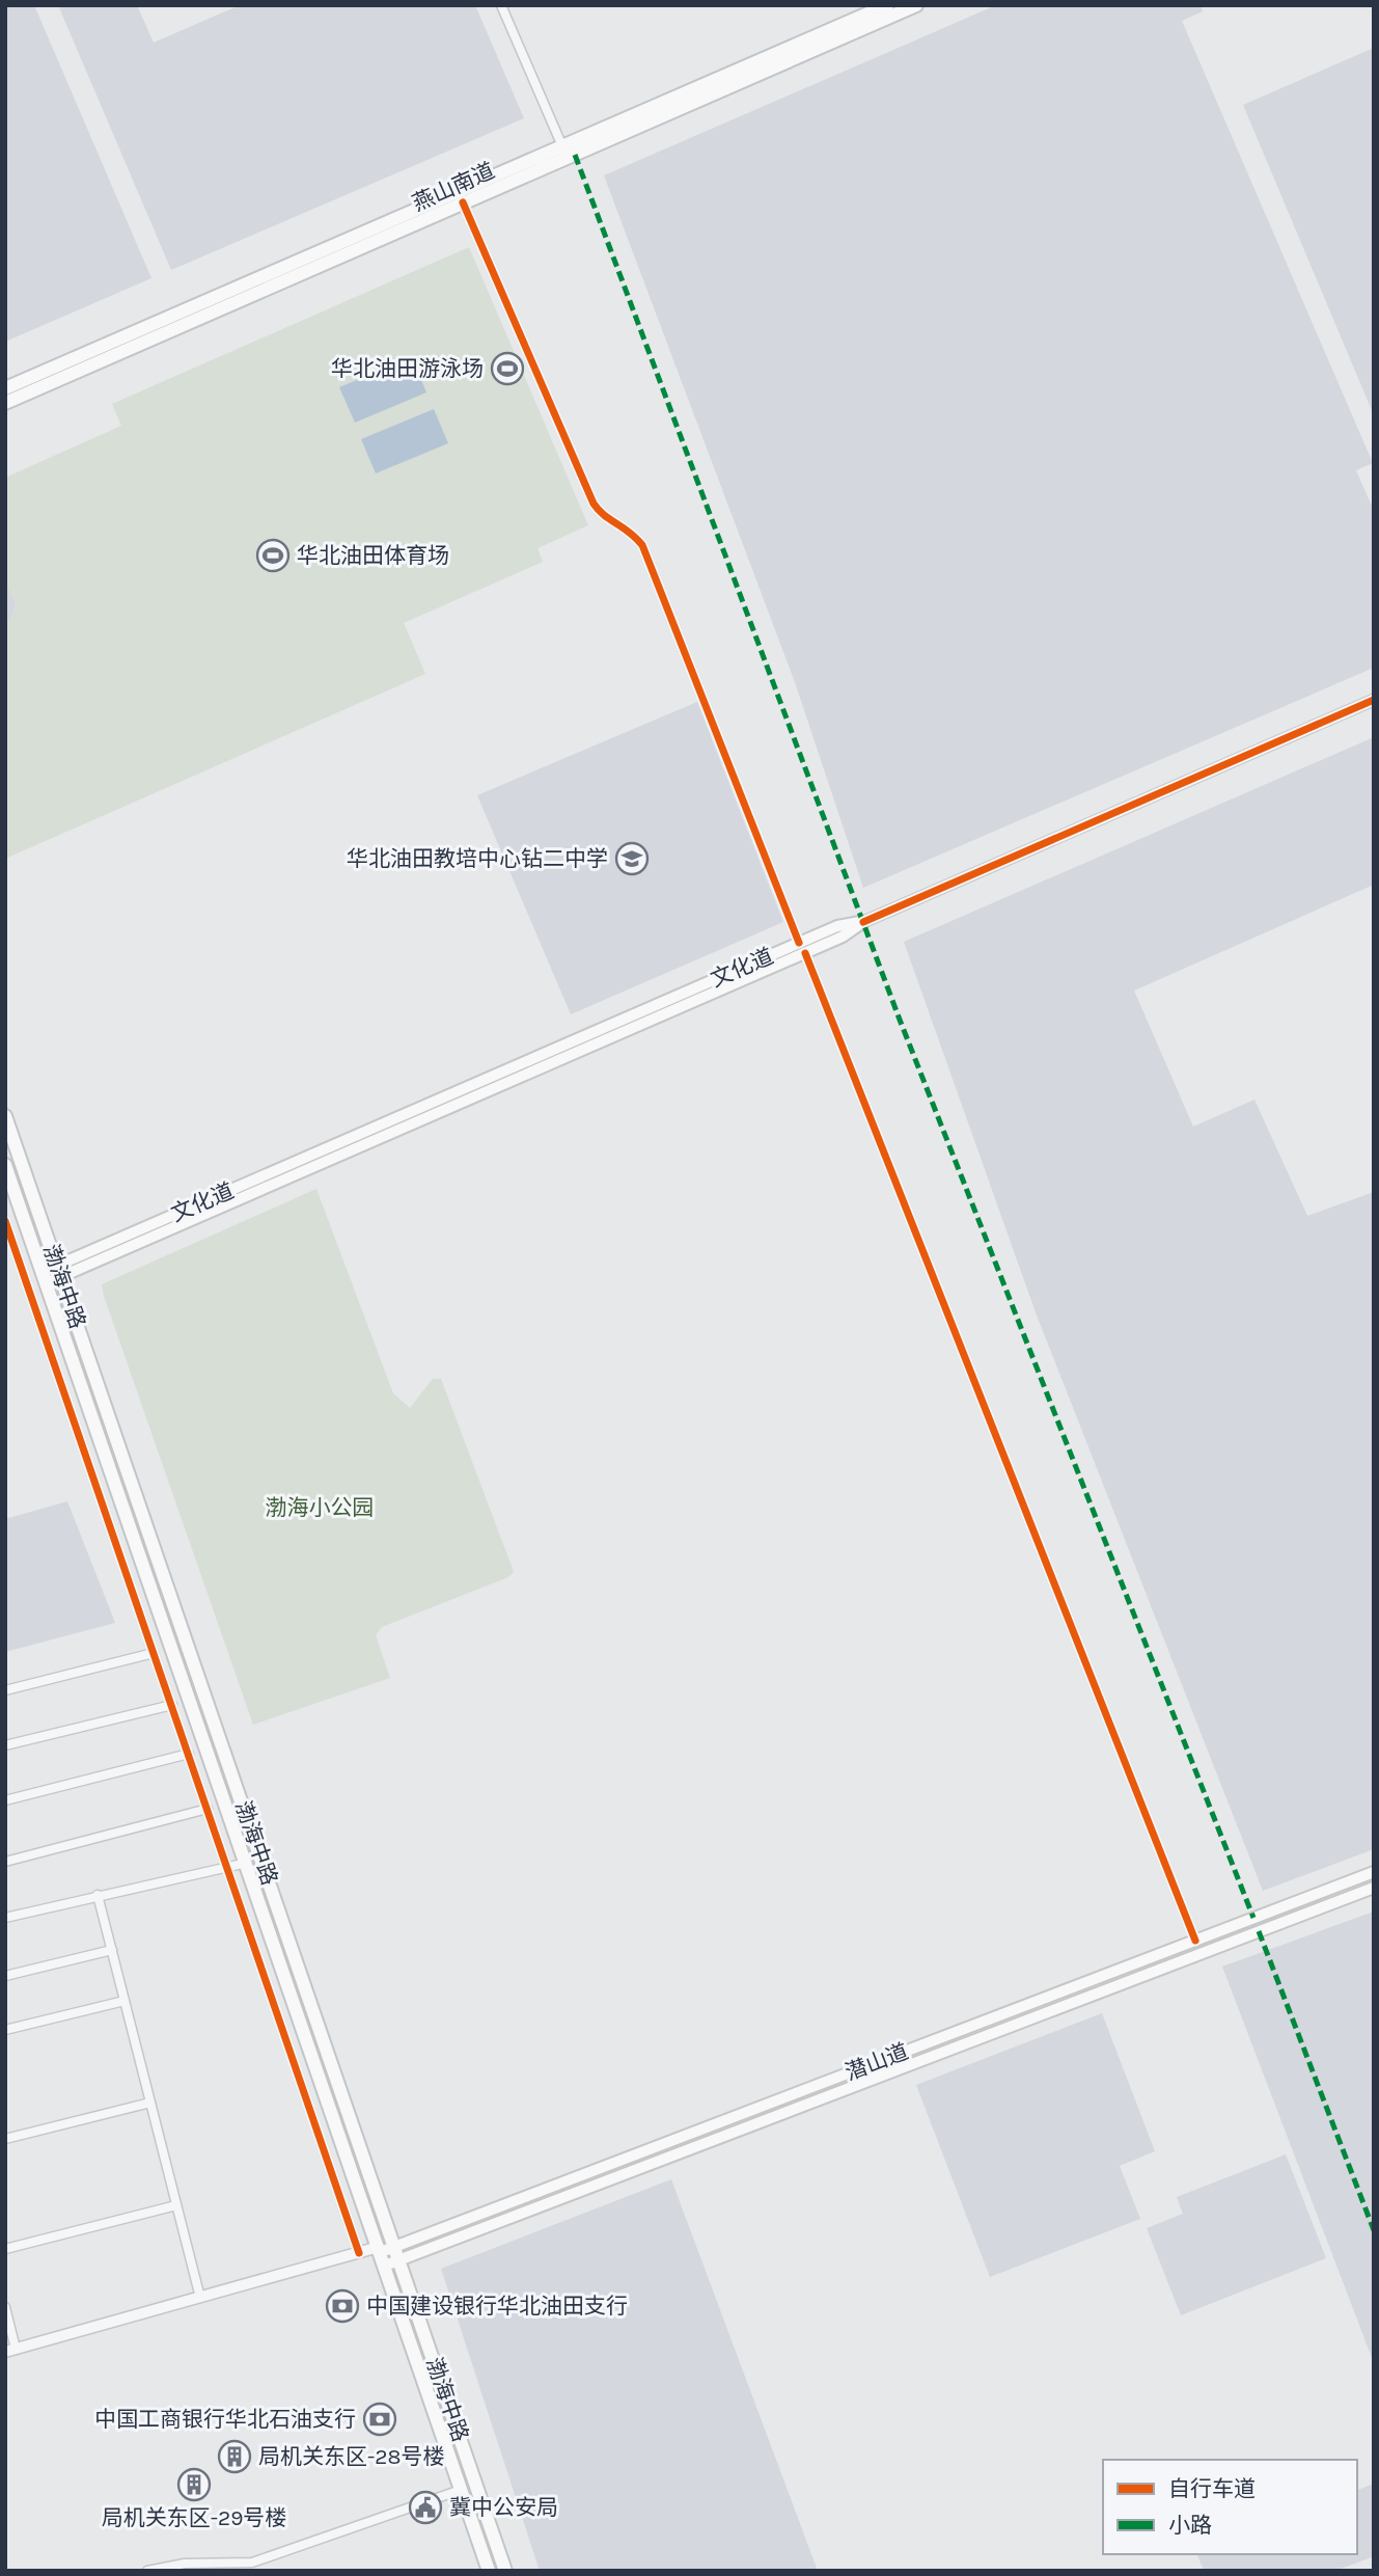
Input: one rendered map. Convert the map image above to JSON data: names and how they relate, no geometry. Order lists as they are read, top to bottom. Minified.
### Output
{"streets":{"main road":["燕山南道","文化道","渤海中路","潜山道"]},"crossings":[["文化道","渤海中路"],["渤海中路","潜山道"]],"parks":["渤海小公园"],"places":{"sports":["华北油田游泳场","华北油田体育场"],"school or university":["华北油田教培中心钻二中学"],"bank":["中国建设银行华北油田支行","中国工商银行华北石油支行"],"building":["局机关东区-28号楼","局机关东区-29号楼"],"public building":["冀中公安局"]},"legend":["自行车道","小路"]}
